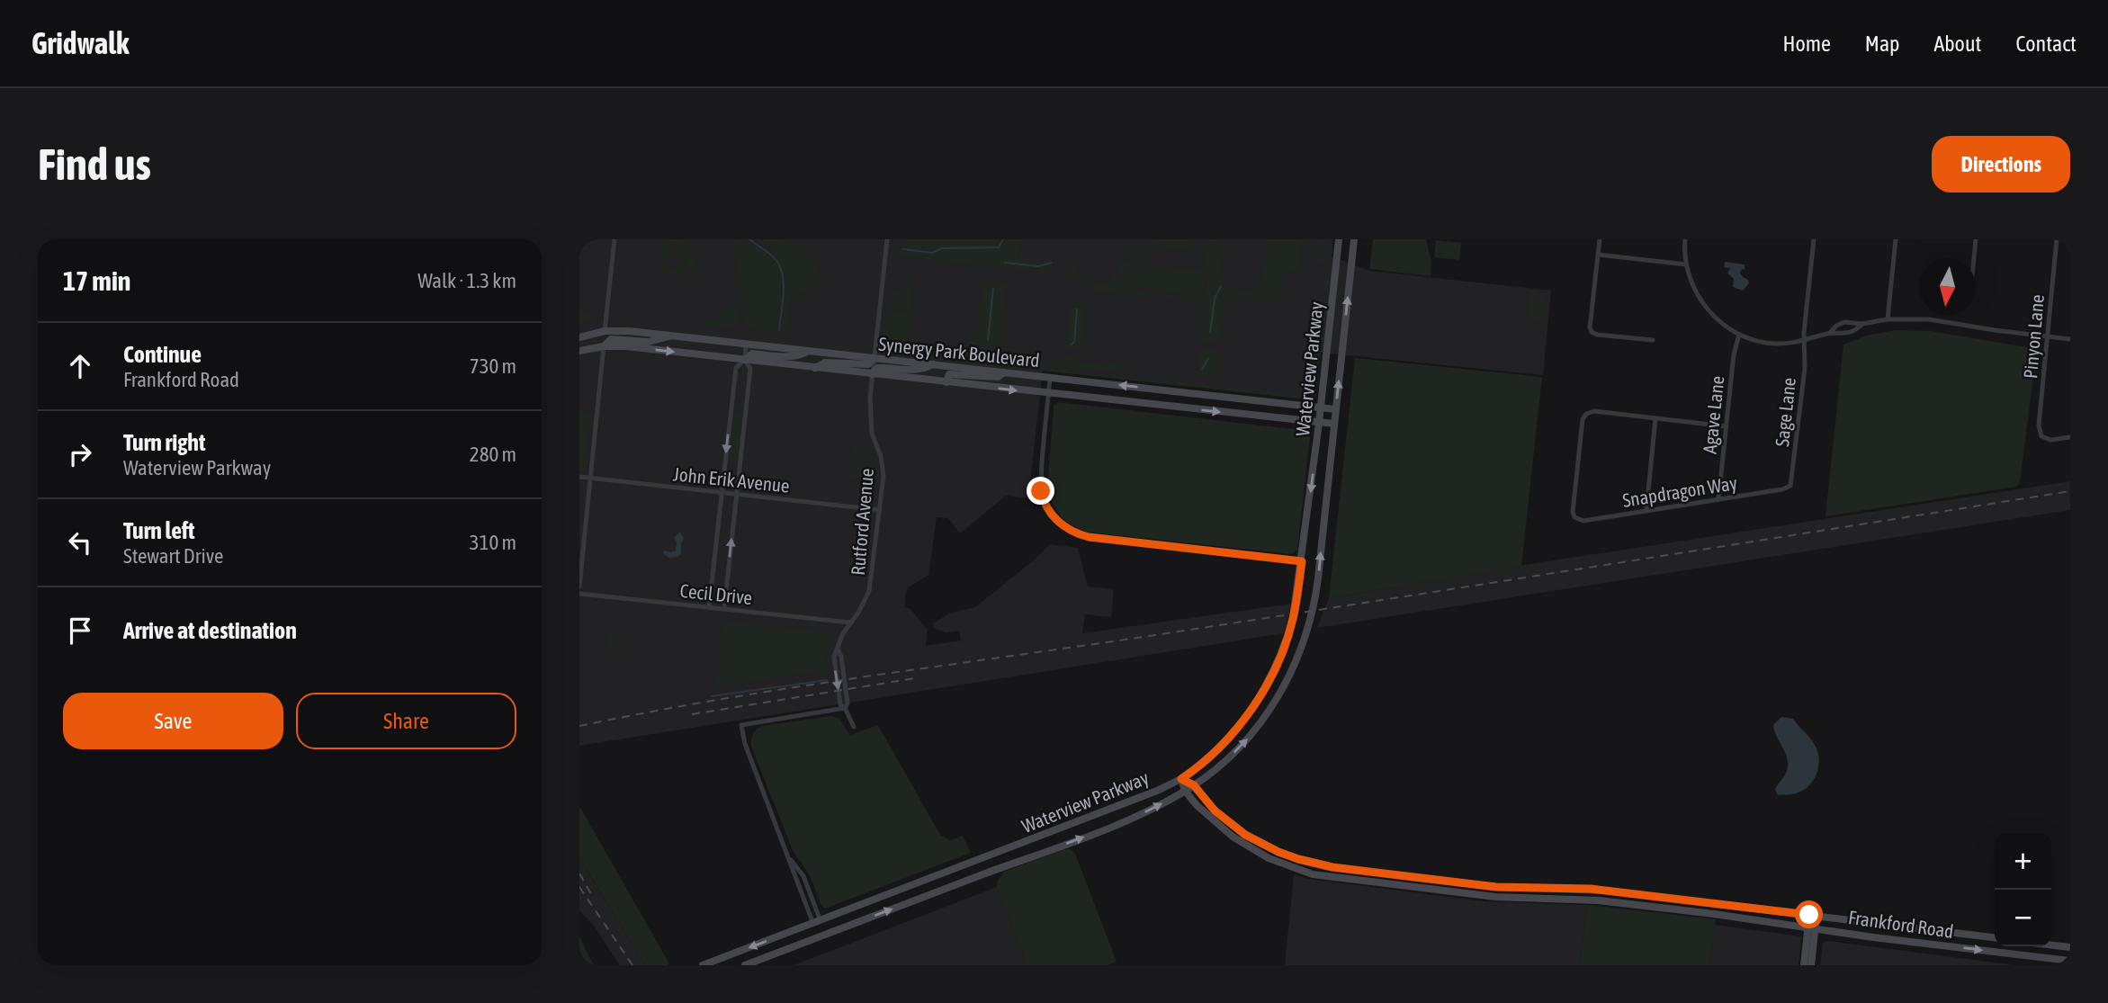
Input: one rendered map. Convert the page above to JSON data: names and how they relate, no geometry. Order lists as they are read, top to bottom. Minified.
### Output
{"streets":{"main road":["Synergy Park Boulevard","Waterview Parkway","Frankford Road"],"street":["Pinyon Lane","Sage Lane","Agave Lane","John Erik Avenue","Snapdragon Way","Rutford Avenue","Cecil Drive"]},"crossings":[["Synergy Park Boulevard","Waterview Parkway"],["Synergy Park Boulevard","Rutford Avenue"],["Waterview Parkway","Frankford Road"],["Sage Lane","Snapdragon Way"],["Agave Lane","Snapdragon Way"],["John Erik Avenue","Rutford Avenue"],["Rutford Avenue","Cecil Drive"]],"north":"bottom","page":{"header":"Gridwalk","nav":["Home","Map","About","Contact"],"buttons":["Directions",["Save","Share"]],"title":"Find us","heading":["17 min","Walk · 1.3 km"],"list":[["Continue","Frankford Road","730 m"],["Turn right","Waterview Parkway","280 m"],["Turn left","Stewart Drive","310 m"],"Arrive at destination"],"map_buttons":["+","−"]}}
